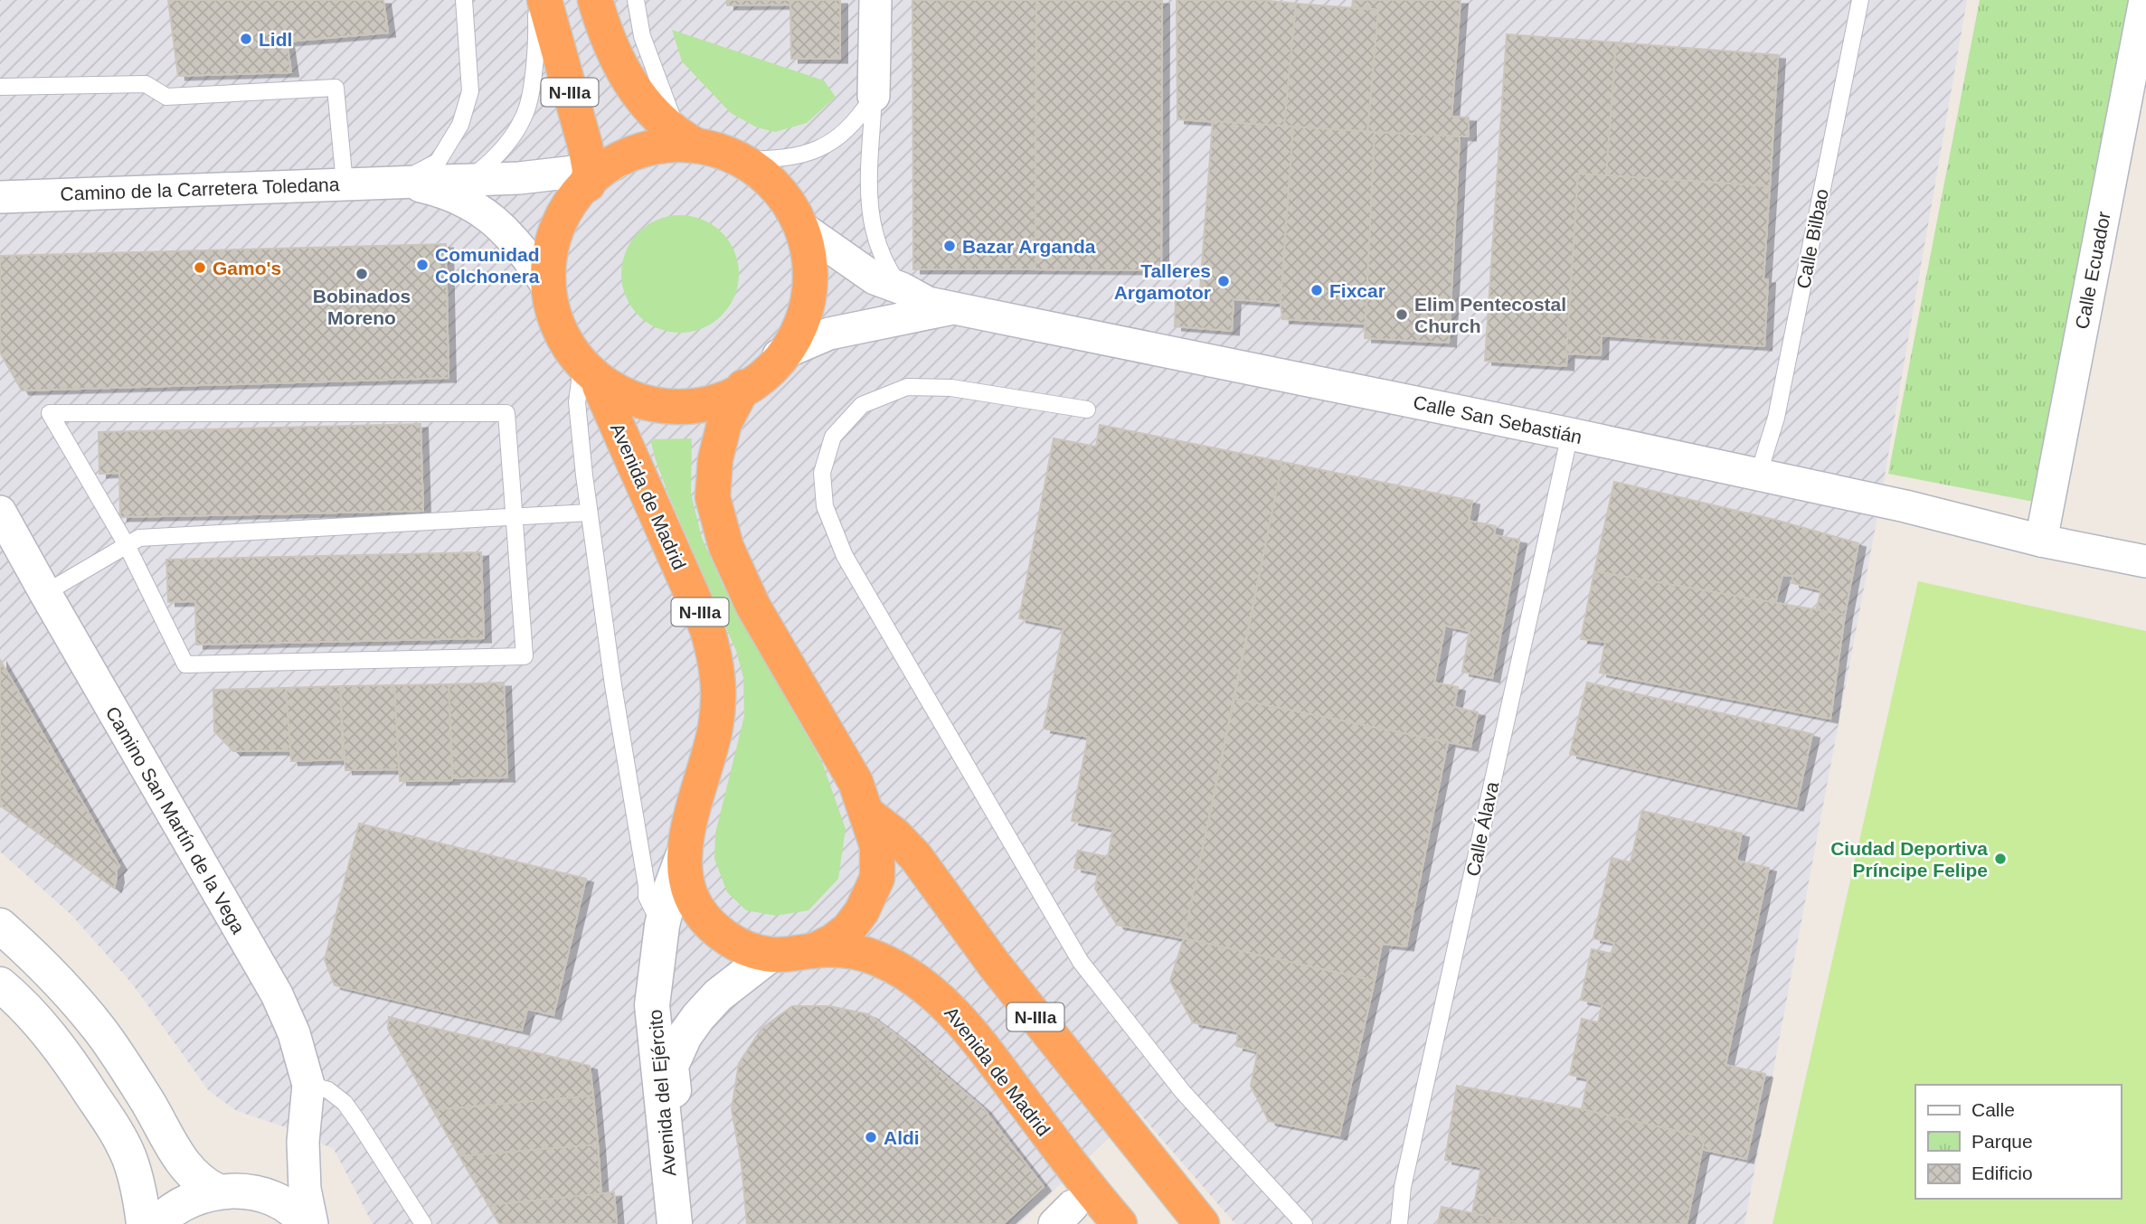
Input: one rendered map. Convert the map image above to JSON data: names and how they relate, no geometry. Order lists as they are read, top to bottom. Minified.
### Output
{"streets":{"highway":["N-IIIa","Avenida de Madrid"],"main road":["Avenida del Ejército"],"street":["Camino de la Carretera Toledana","Calle Ecuador","Calle San Sebastián","Camino San Martín de la Vega"],"lane":["Calle Bilbao","Calle Álava"]},"crossings":[["N-IIIa","Camino de la Carretera Toledana"],["N-IIIa","Calle San Sebastián"],["N-IIIa","Avenida de Madrid"],["Calle Bilbao","Calle San Sebastián"],["Calle Ecuador","Calle San Sebastián"],["Calle San Sebastián","Calle Álava"],["Avenida de Madrid","Avenida del Ejército"]],"places":["Lidl","Bazar Arganda","Comunidad Colchonera","Gamo's","Bobinados Moreno","Talleres Argamotor","Fixcar","Elim Pentecostal Church","Ciudad Deportiva Príncipe Felipe","Aldi"],"legend":["Calle","Parque","Edificio"]}
